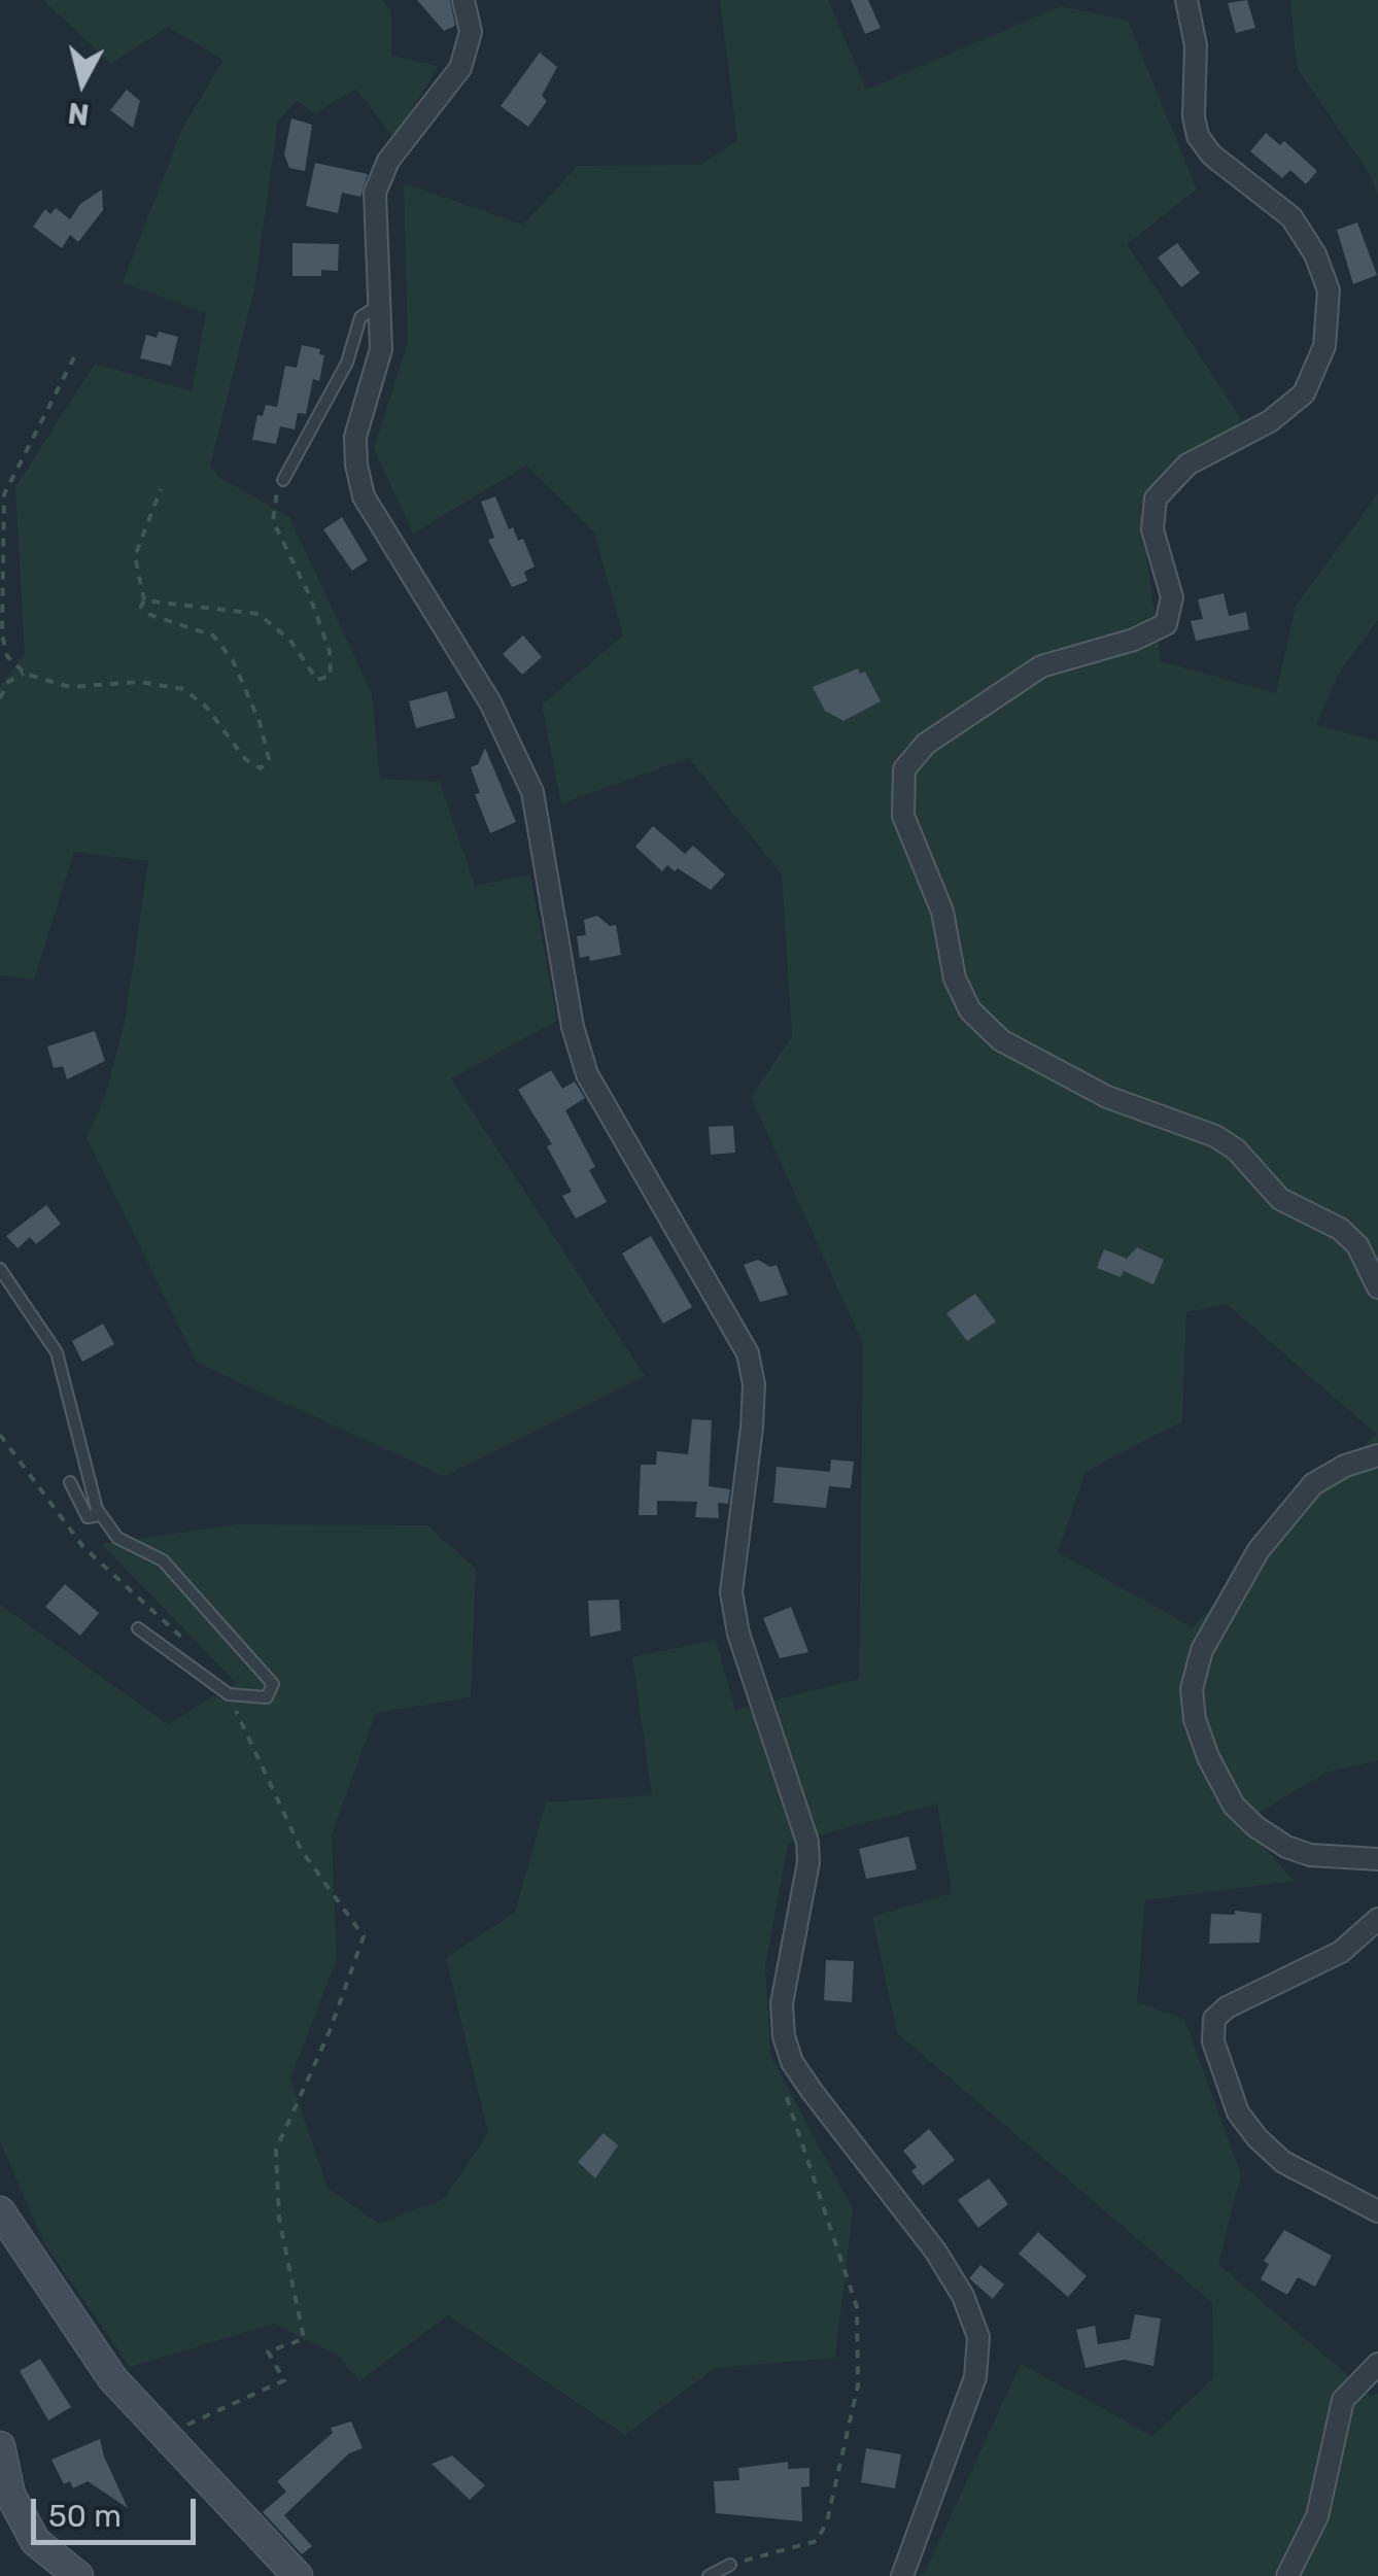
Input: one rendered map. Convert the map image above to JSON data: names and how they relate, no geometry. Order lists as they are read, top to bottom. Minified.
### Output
{"scale_bar":"50 m","north":"bottom"}
